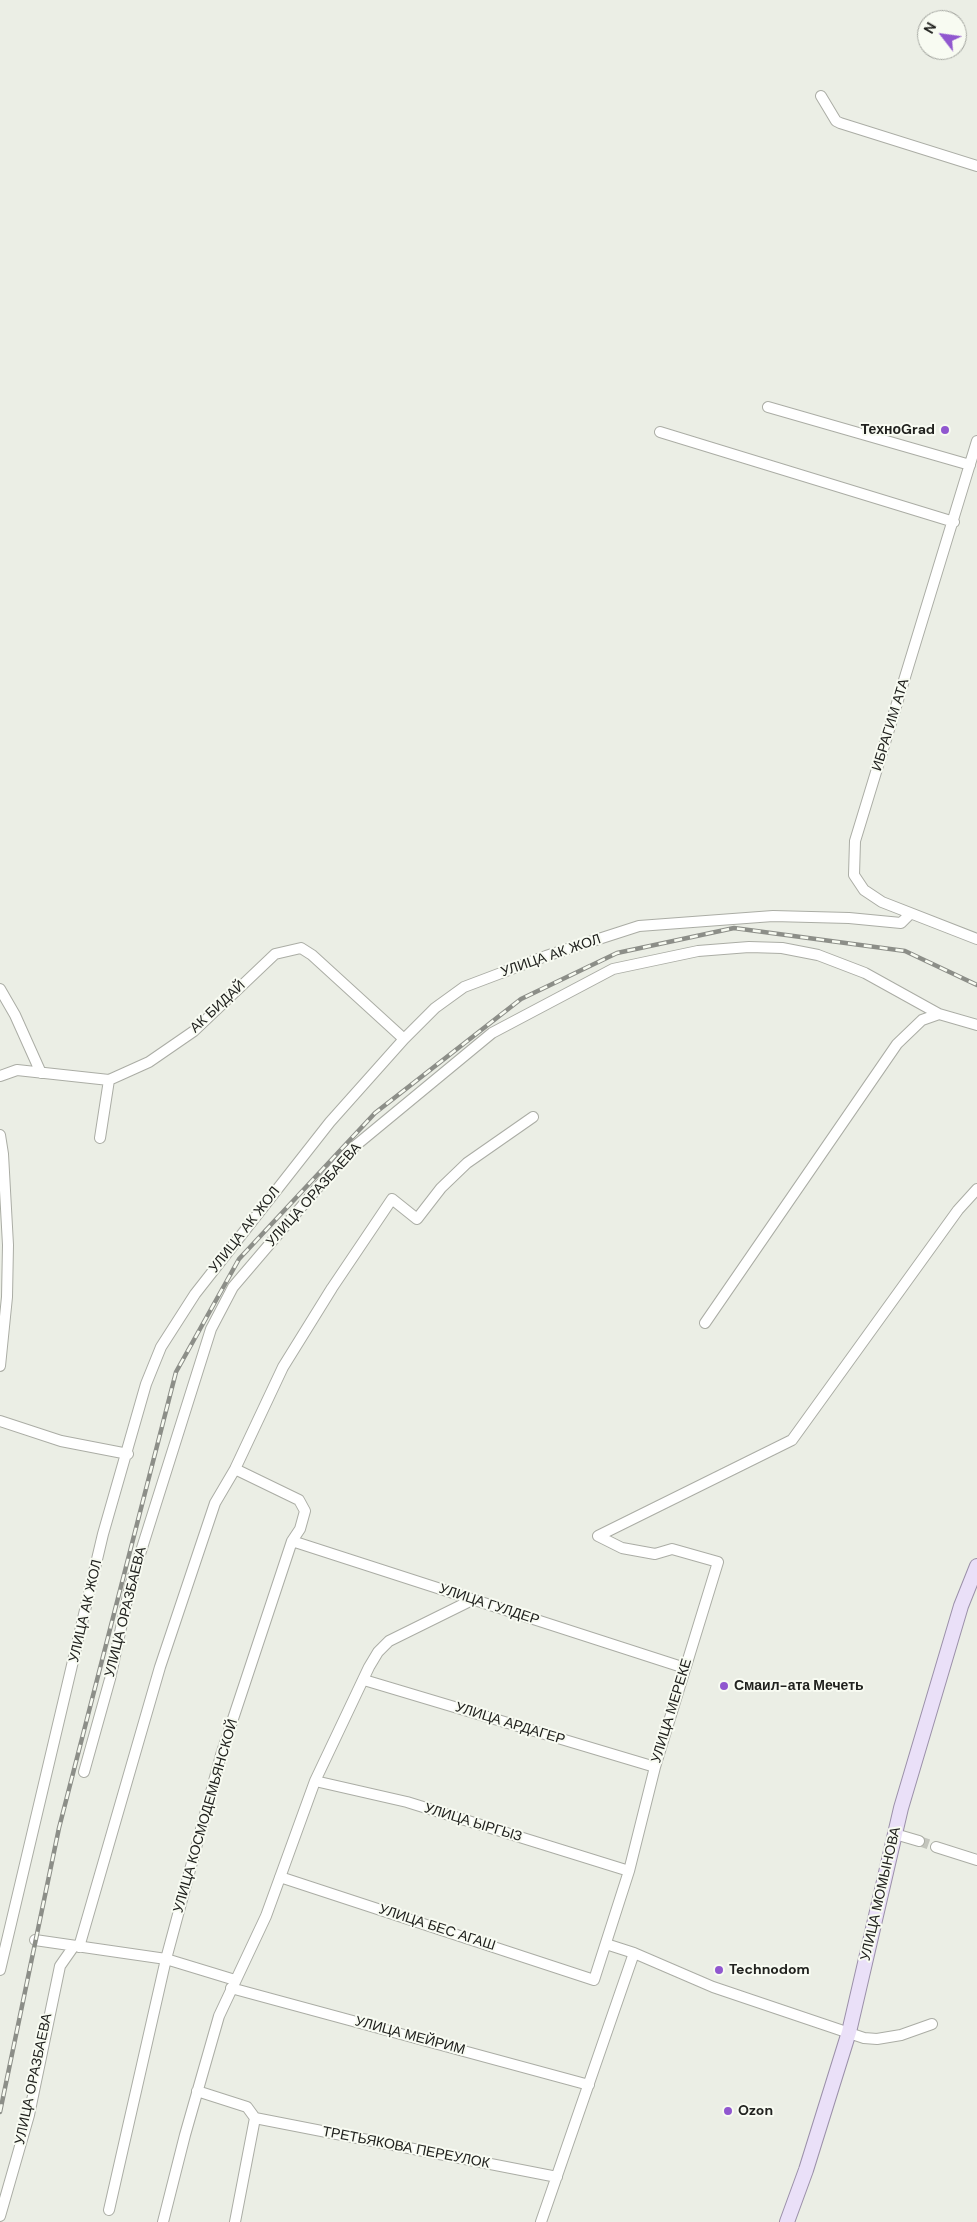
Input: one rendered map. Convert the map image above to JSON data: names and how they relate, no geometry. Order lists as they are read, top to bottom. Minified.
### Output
{"streets":{"main road":["УЛИЦА МОМЫНОВА"],"street":["ИБРАГИМ АТА","УЛИЦА АК ЖОЛ","АК БИДАЙ","УЛИЦА ОРАЗБАЕВА","УЛИЦА ГУЛДЕР","УЛИЦА МЕРЕКЕ","УЛИЦА АРДАГЕР","УЛИЦА КОСМОДЕМЬЯНСКОЙ","УЛИЦА ЫРГЫЗ","УЛИЦА БЕС АГАШ","УЛИЦА МЕЙРИМ","ТРЕТЬЯКОВА ПЕРЕУЛОК"]},"crossings":[["ИБРАГИМ АТА","УЛИЦА АК ЖОЛ"],["УЛИЦА АК ЖОЛ","АК БИДАЙ"],["УЛИЦА ОРАЗБАЕВА","УЛИЦА КОСМОДЕМЬЯНСКОЙ"],["УЛИЦА ОРАЗБАЕВА","УЛИЦА МЕЙРИМ"],["УЛИЦА ГУЛДЕР","УЛИЦА МЕРЕКЕ"],["УЛИЦА ГУЛДЕР","УЛИЦА КОСМОДЕМЬЯНСКОЙ"],["УЛИЦА МЕРЕКЕ","УЛИЦА АРДАГЕР"],["УЛИЦА МЕРЕКЕ","УЛИЦА ЫРГЫЗ"],["УЛИЦА МЕРЕКЕ","УЛИЦА БЕС АГАШ"],["УЛИЦА КОСМОДЕМЬЯНСКОЙ","УЛИЦА МЕЙРИМ"]],"places":["ТехноGrad","Смаил-ата Мечеть","Technodom","Ozon"],"north":"top left"}
